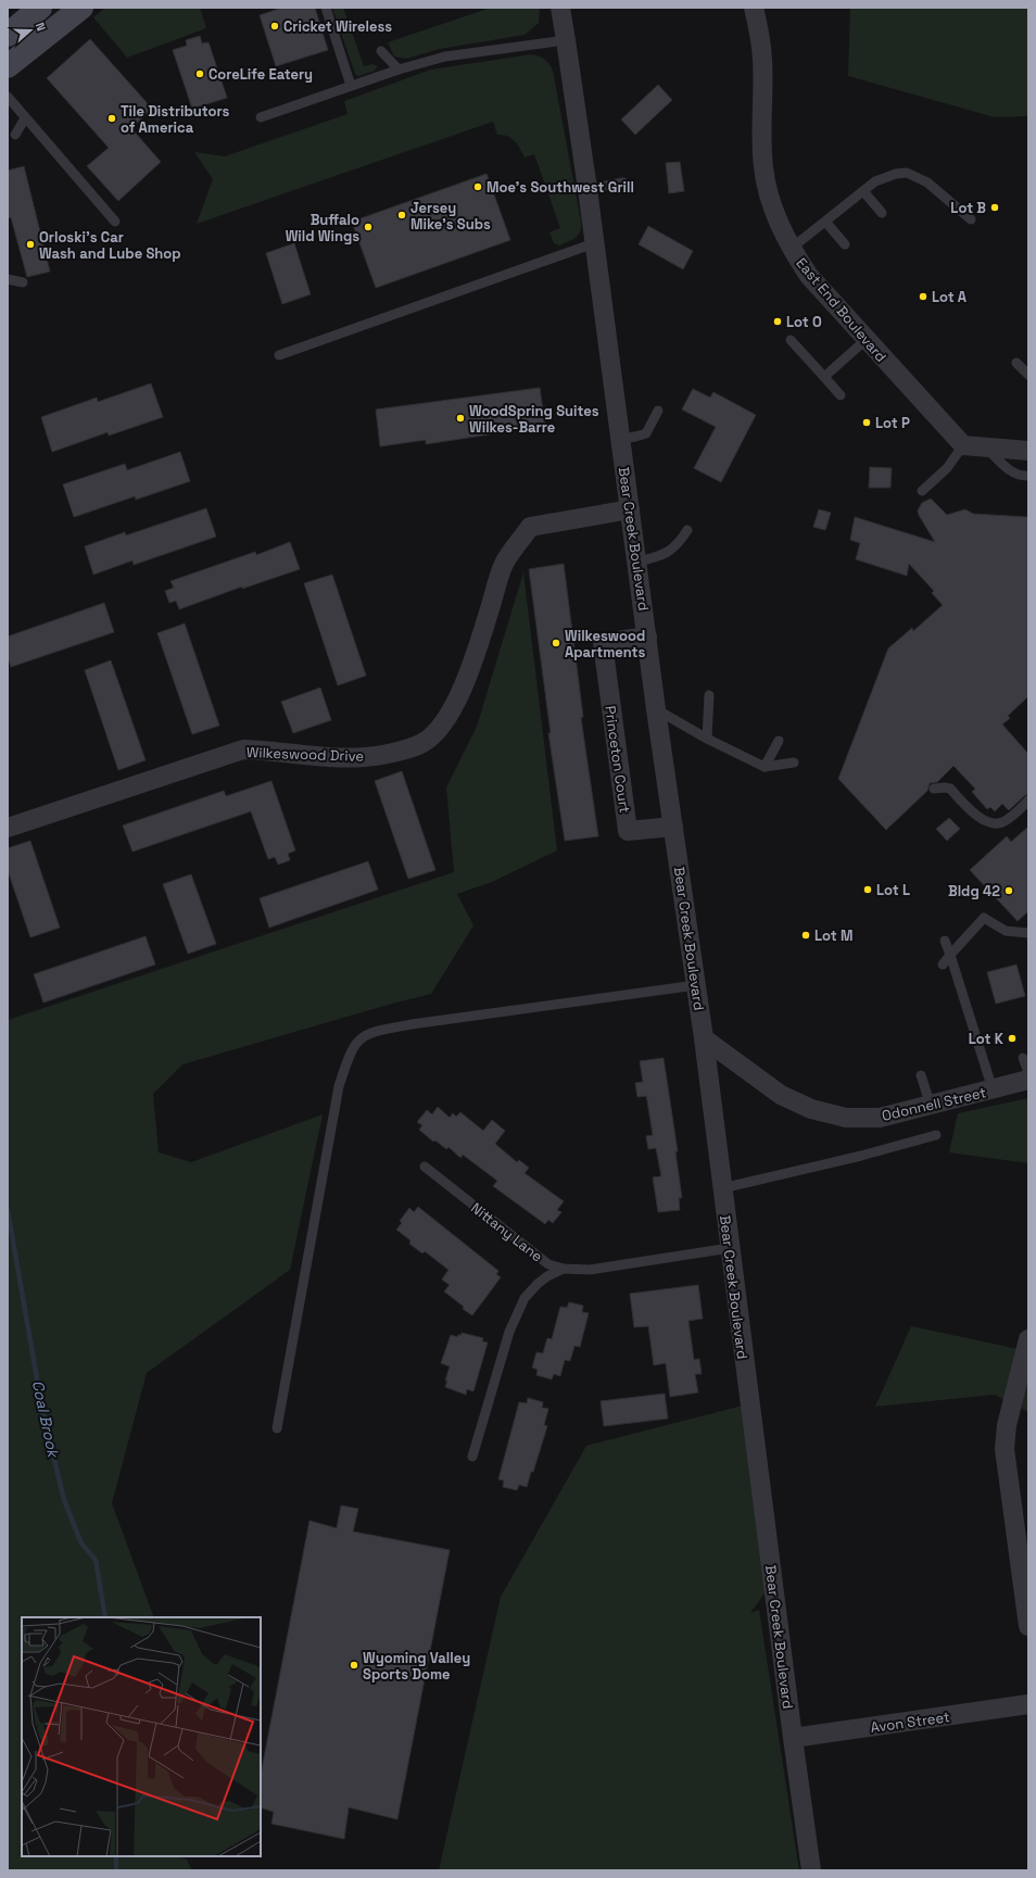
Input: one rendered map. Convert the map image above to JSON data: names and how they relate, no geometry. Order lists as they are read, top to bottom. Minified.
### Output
{"streets":{"street":["East End Boulevard","Bear Creek Boulevard","Wilkeswood Drive","Princeton Court","Odonnell Street","Avon Street"],"lane":["Nittany Lane"]},"crossings":[["Bear Creek Boulevard","Wilkeswood Drive"],["Bear Creek Boulevard","Princeton Court"],["Bear Creek Boulevard","Odonnell Street"],["Bear Creek Boulevard","Nittany Lane"],["Bear Creek Boulevard","Avon Street"]],"water":["Coal Brook"],"places":["Cricket Wireless","CoreLife Eatery","Tile Distributors of America","Moe's Southwest Grill","Lot B","Jersey Mike's Subs","Buffalo Wild Wings","Orloski's Car Wash and Lube Shop","Lot A","Lot O","WoodSpring Suites Wilkes-Barre","Lot P","Wilkeswood Apartments","Lot L","Bldg 42","Lot M","Lot K","Wyoming Valley Sports Dome"],"north":"right"}
